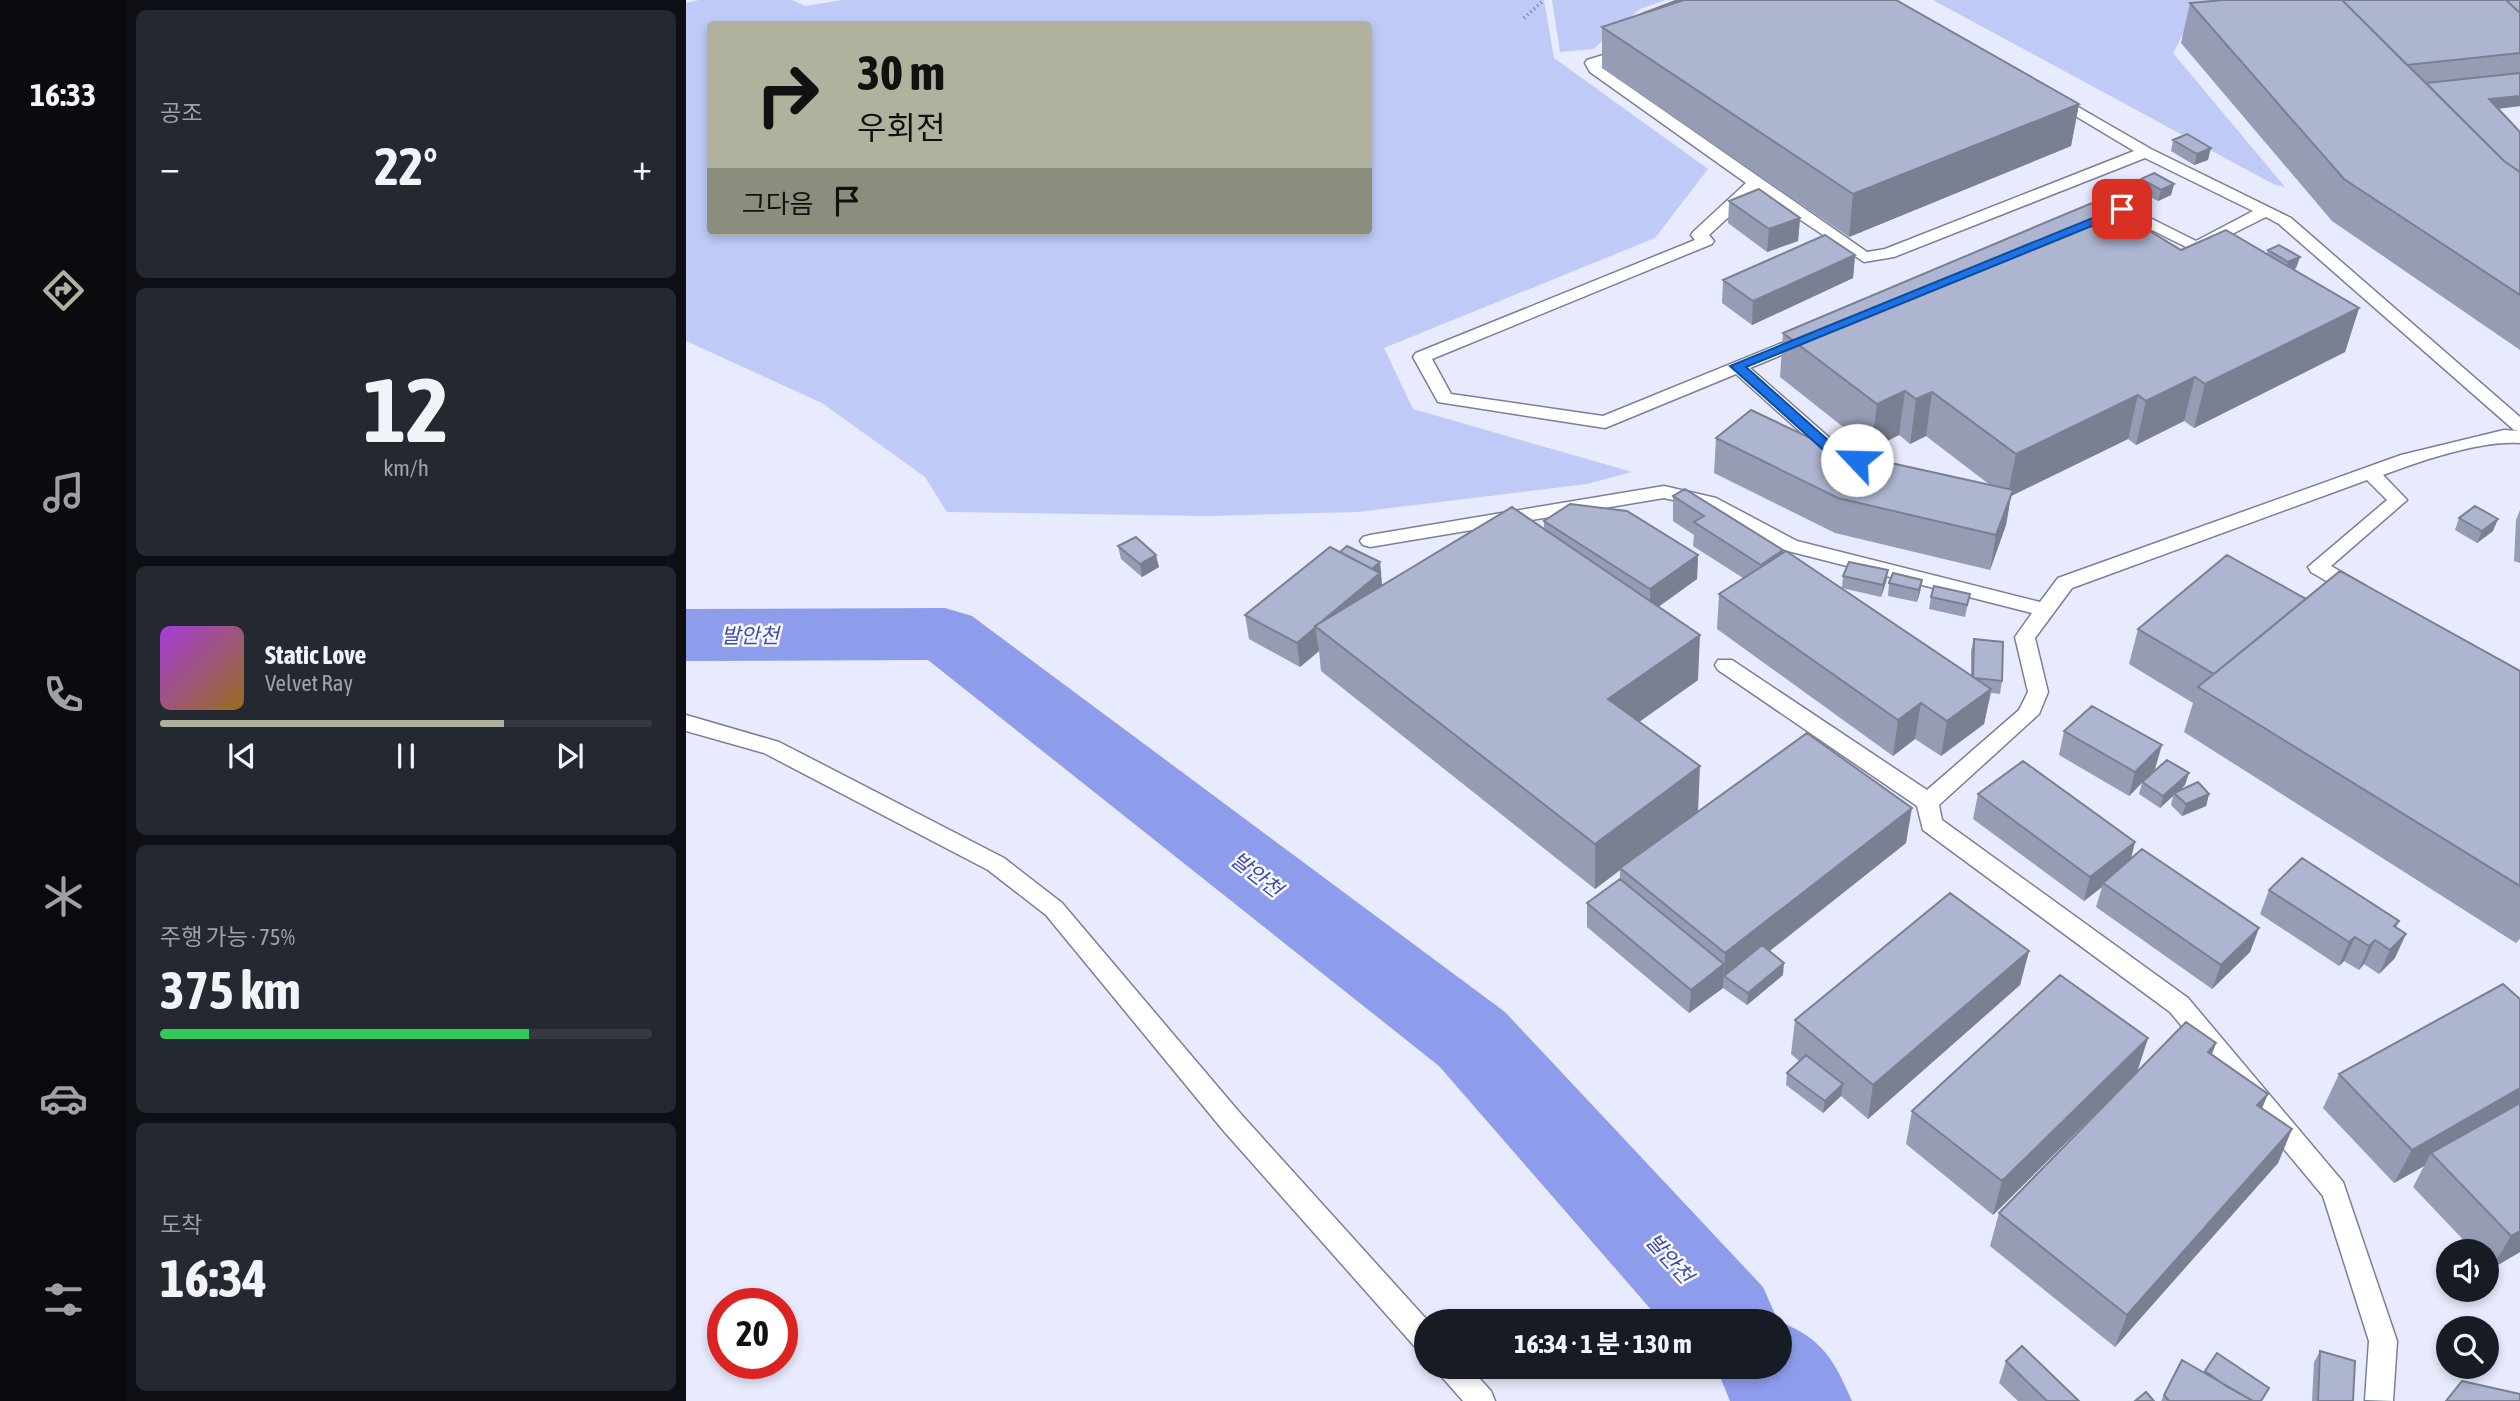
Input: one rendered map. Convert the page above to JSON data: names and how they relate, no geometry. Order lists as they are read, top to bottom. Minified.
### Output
{"water":["발안천"],"page":{"tabs":"16:33","tile":["공조",["12","km/h"],["주행 가능 · 75%","375 km"],["도착","16:34"]],"turn":["30 m","우회전"],"heat":["−","22°","+"],"then":"그다음","song":["Static Love","Velvet Ray"],"limit":"20","trip":"16:34 · 1 분 · 130 m"}}
